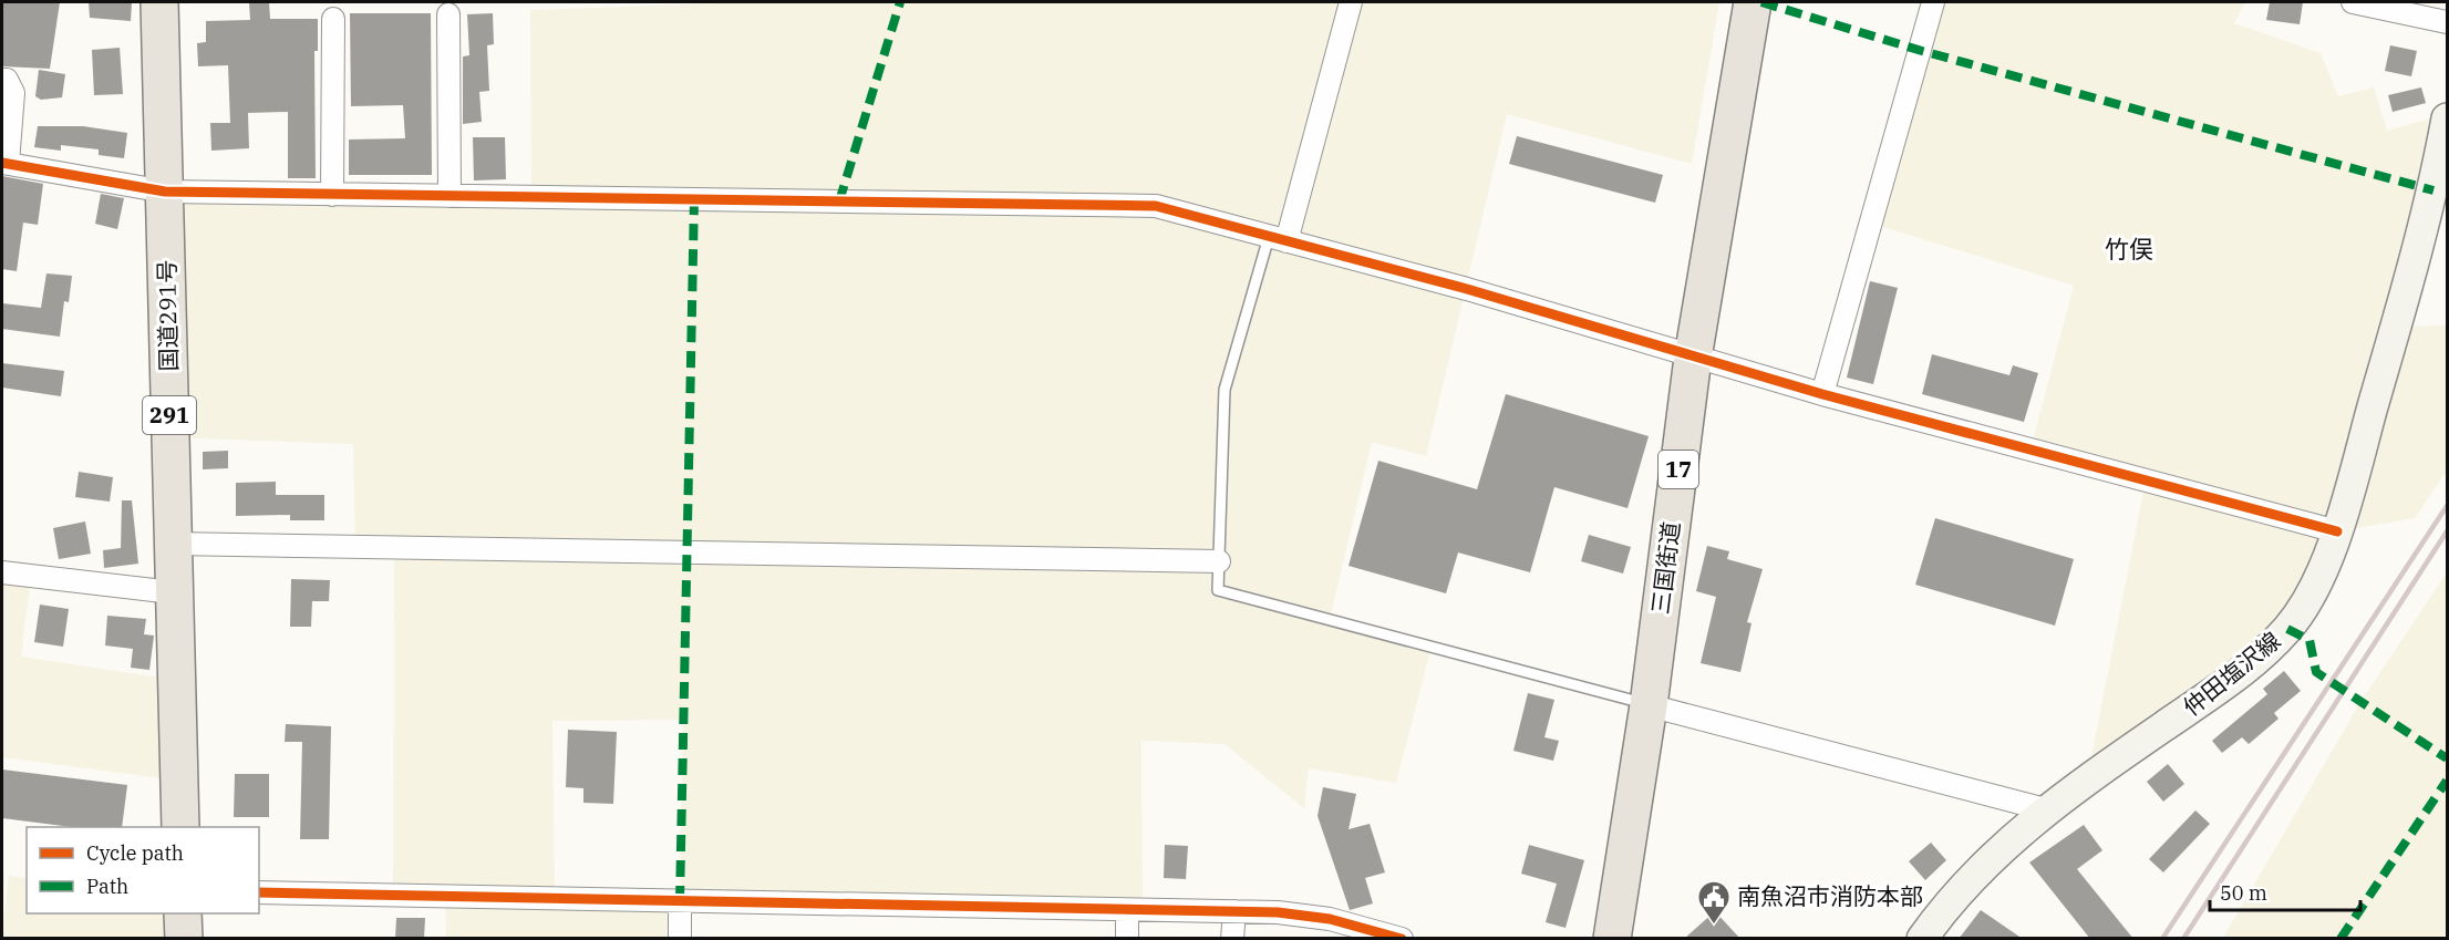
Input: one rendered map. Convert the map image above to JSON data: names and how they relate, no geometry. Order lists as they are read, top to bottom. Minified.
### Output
{"streets":{"highway":["国道291号","291","17","三国街道"],"main road":["仲田塩沢線"]},"districts":["竹俣"],"places":{"public building":["南魚沼市消防本部"]},"legend":["Cycle path","Path"],"scale_bar":"50 m"}
